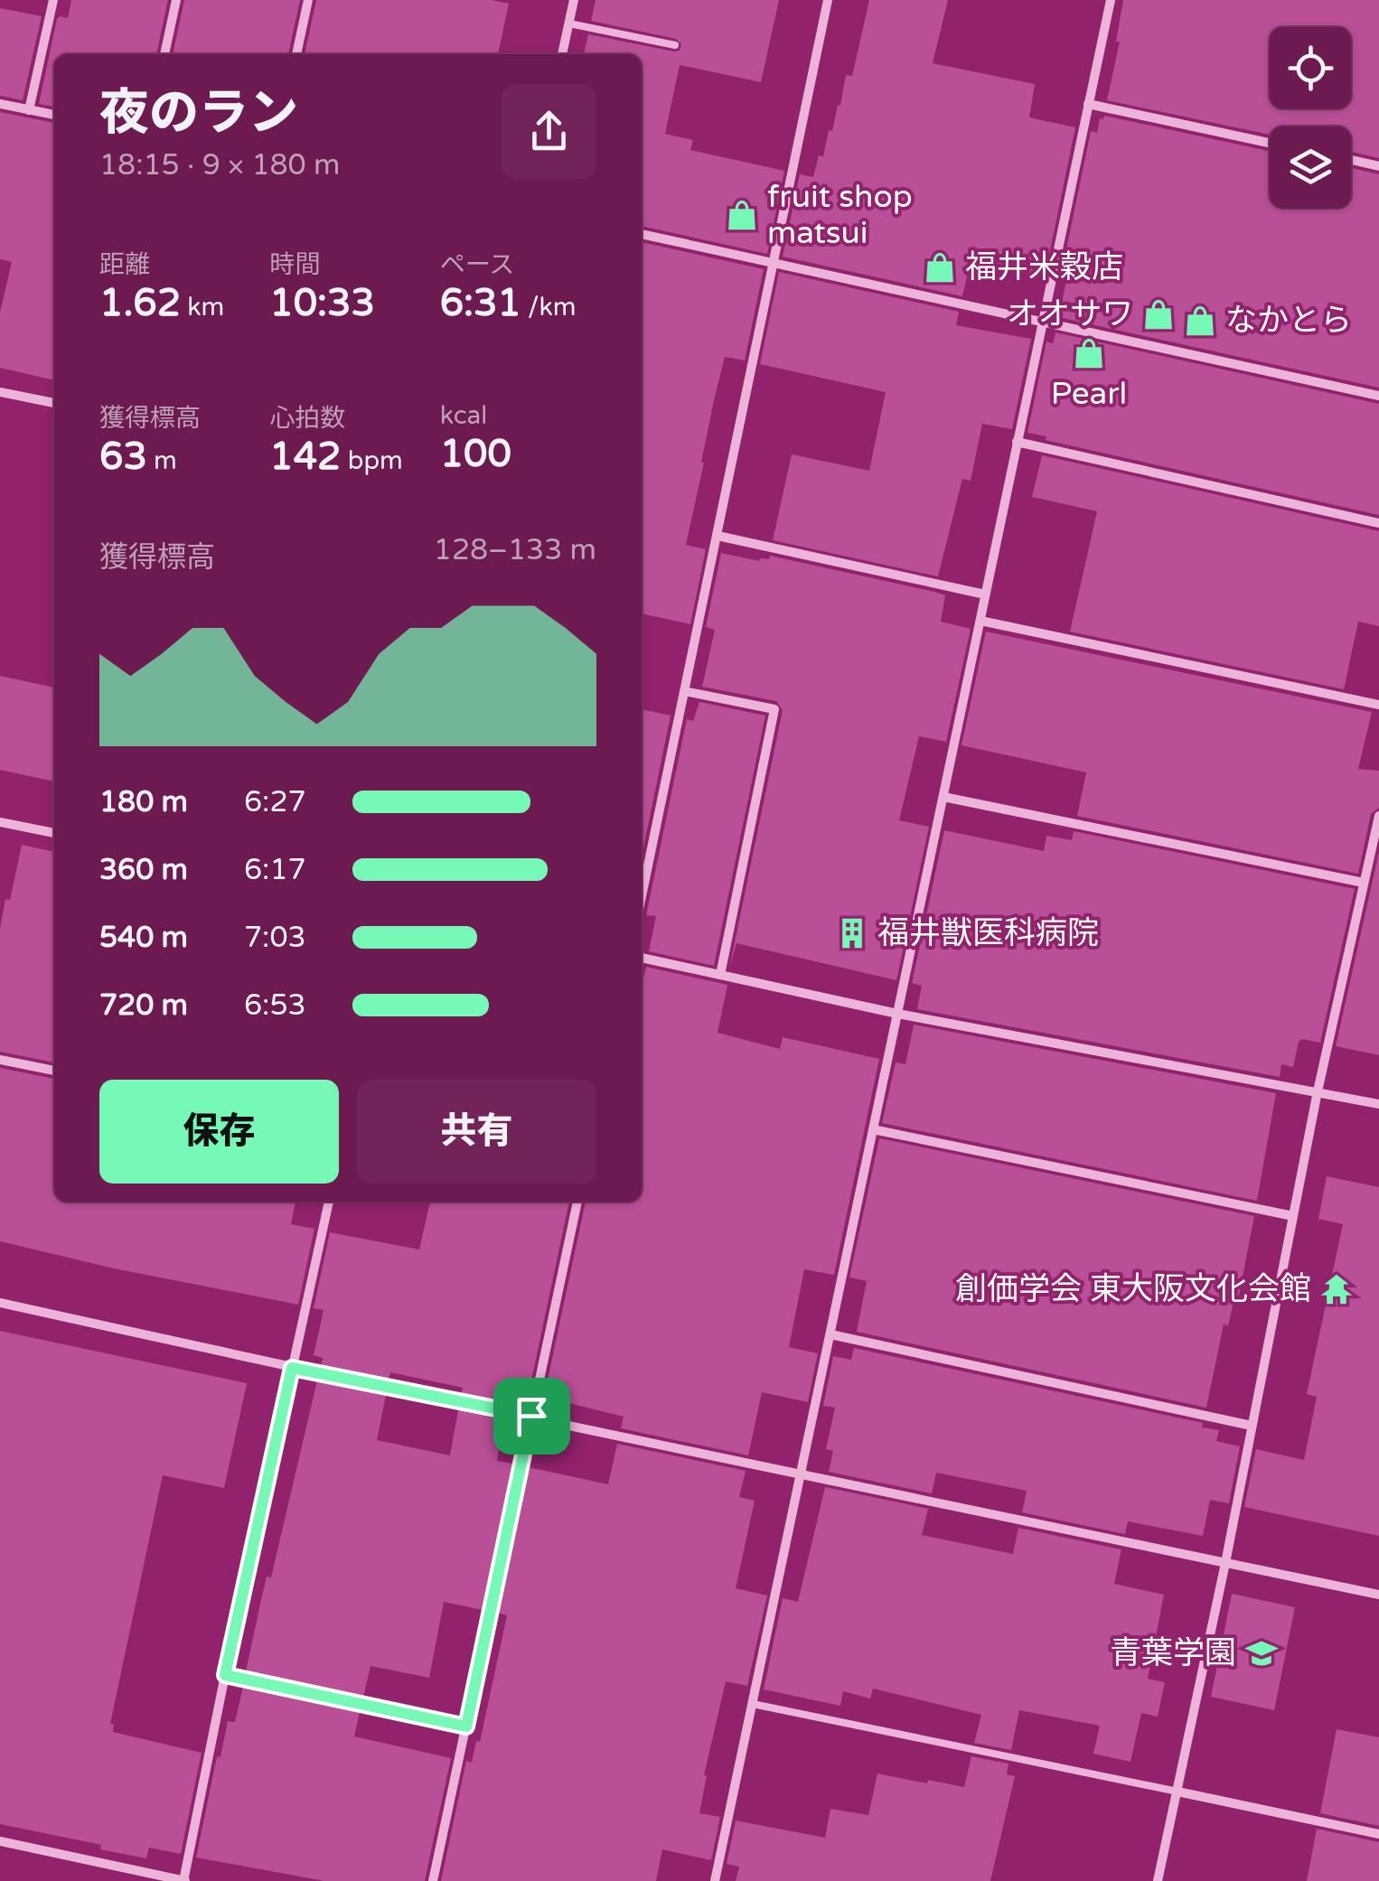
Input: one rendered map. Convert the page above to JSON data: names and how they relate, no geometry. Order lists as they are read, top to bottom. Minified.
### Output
{"places":{"shop":["fruit shop matsui","福井米穀店","オオサワ","なかとら","Pearl"],"building":["福井獣医科病院"],"temple":["創価学会 東大阪文化会館"],"school or university":["青葉学園"]},"page":{"heading":["夜のラン","18:15 · 9 × 180 m"],"stats":[["距離","1.62 km"],["時間","10:33"],["ペース","6:31 /km"],["獲得標高","63 m"],["心拍数","142 bpm"],["kcal","100"]],"chart":["獲得標高","128–133 m"],"list":[{"name":"180 m","note":"6:27"},{"name":"360 m","note":"6:17"},{"name":"540 m","note":"7:03"},{"name":"720 m","note":"6:53"}],"buttons":["保存","共有"]}}
